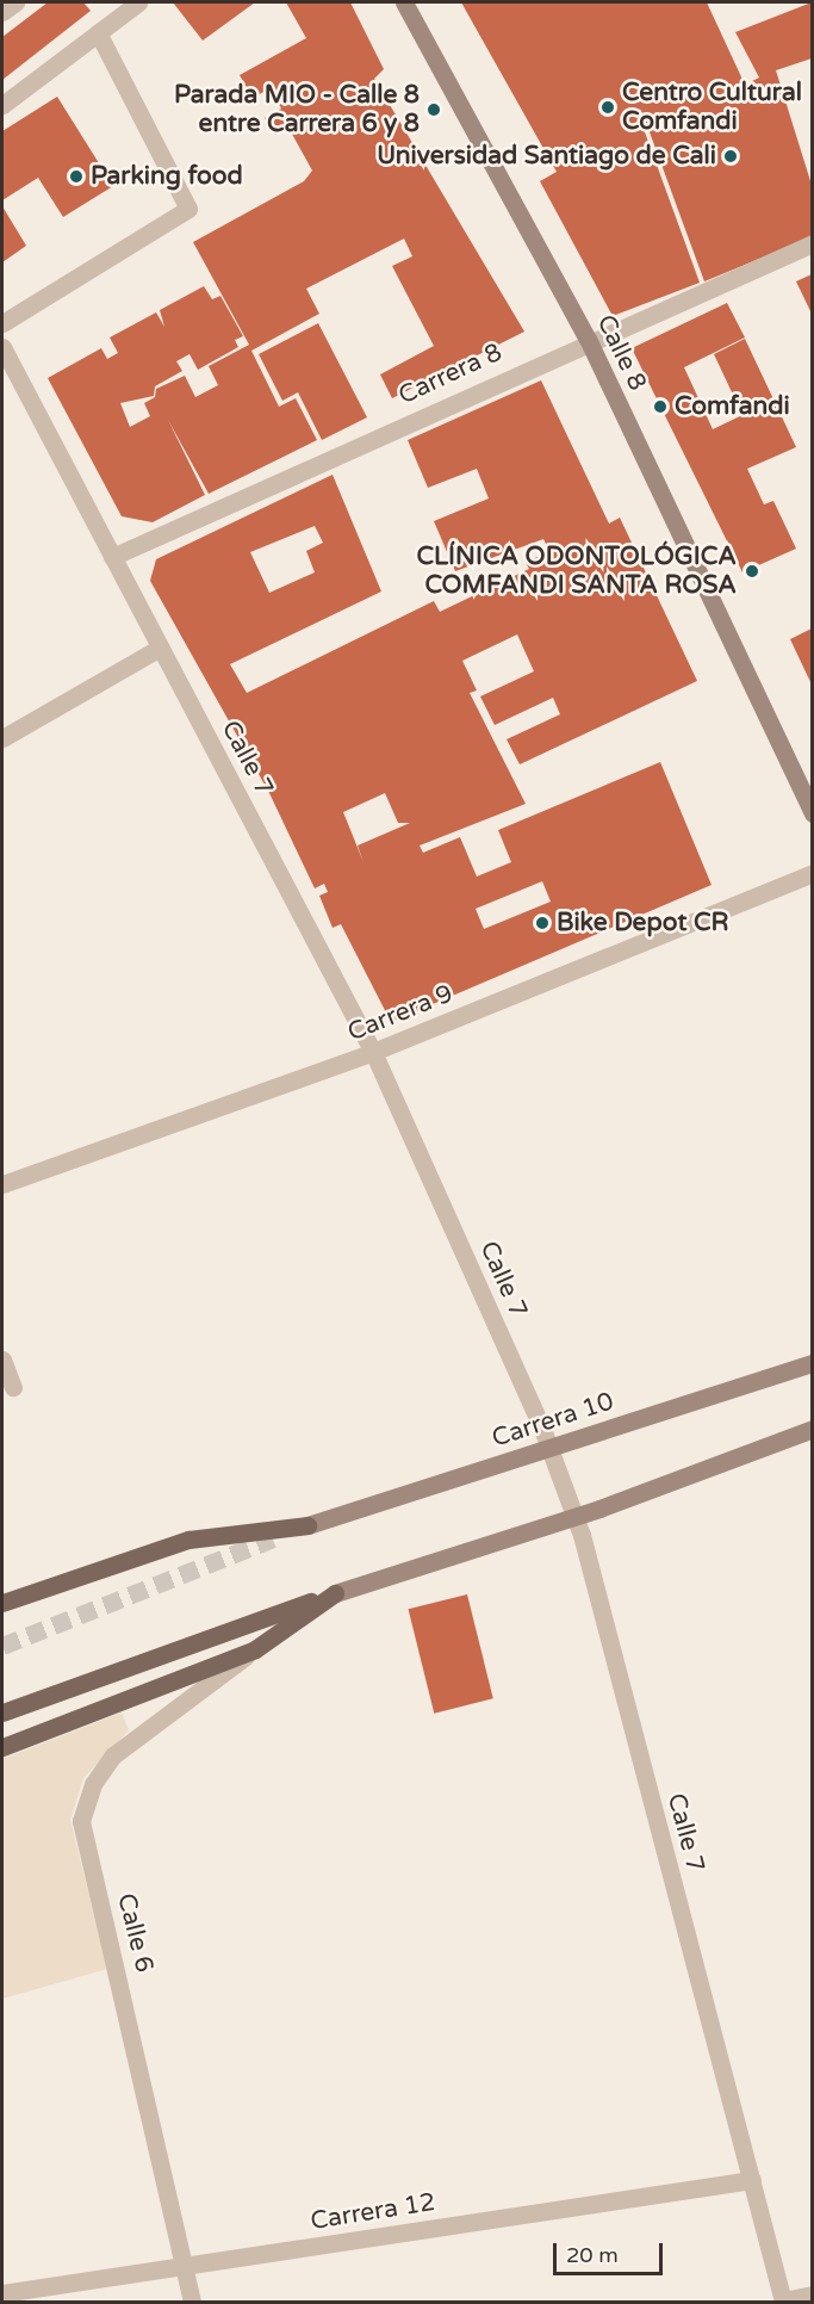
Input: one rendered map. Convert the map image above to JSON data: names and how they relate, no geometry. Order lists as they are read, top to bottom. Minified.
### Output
{"streets":{"main road":["Calle 8","Carrera 10"],"street":["Carrera 8","Calle 7","Carrera 9","Calle 6","Carrera 12"]},"crossings":[["Calle 8","Carrera 8"],["Carrera 8","Calle 7"],["Calle 7","Carrera 9"],["Calle 7","Carrera 10"],["Calle 7","Carrera 12"],["Calle 6","Carrera 12"]],"places":["Centro Cultural Comfandi","Parada MIO - Calle 8 entre Carrera 6 y 8","Universidad Santiago de Cali","Parking food","Comfandi","CLÍNICA ODONTOLÓGICA COMFANDI SANTA ROSA","Bike Depot CR"],"scale_bar":"20 m"}
